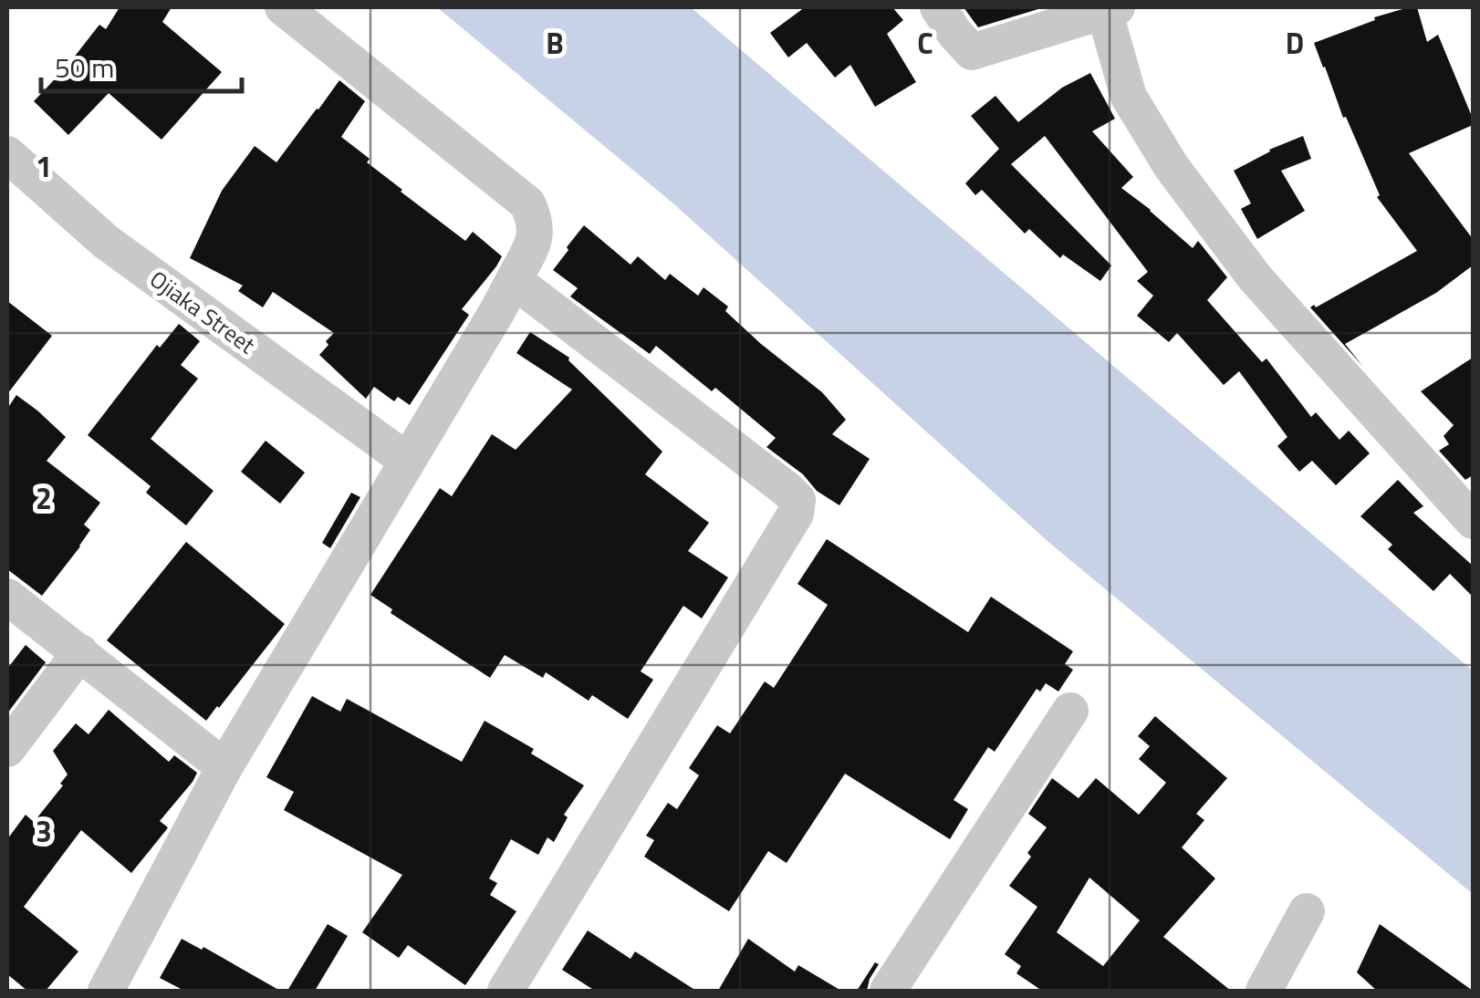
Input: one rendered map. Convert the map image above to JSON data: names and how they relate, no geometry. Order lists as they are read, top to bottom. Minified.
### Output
{"streets":{"street":["Ojiaka Street"]},"scale_bar":"50 m","grid":{"columns":["B","C","D"],"rows":["1","2","3"]}}
